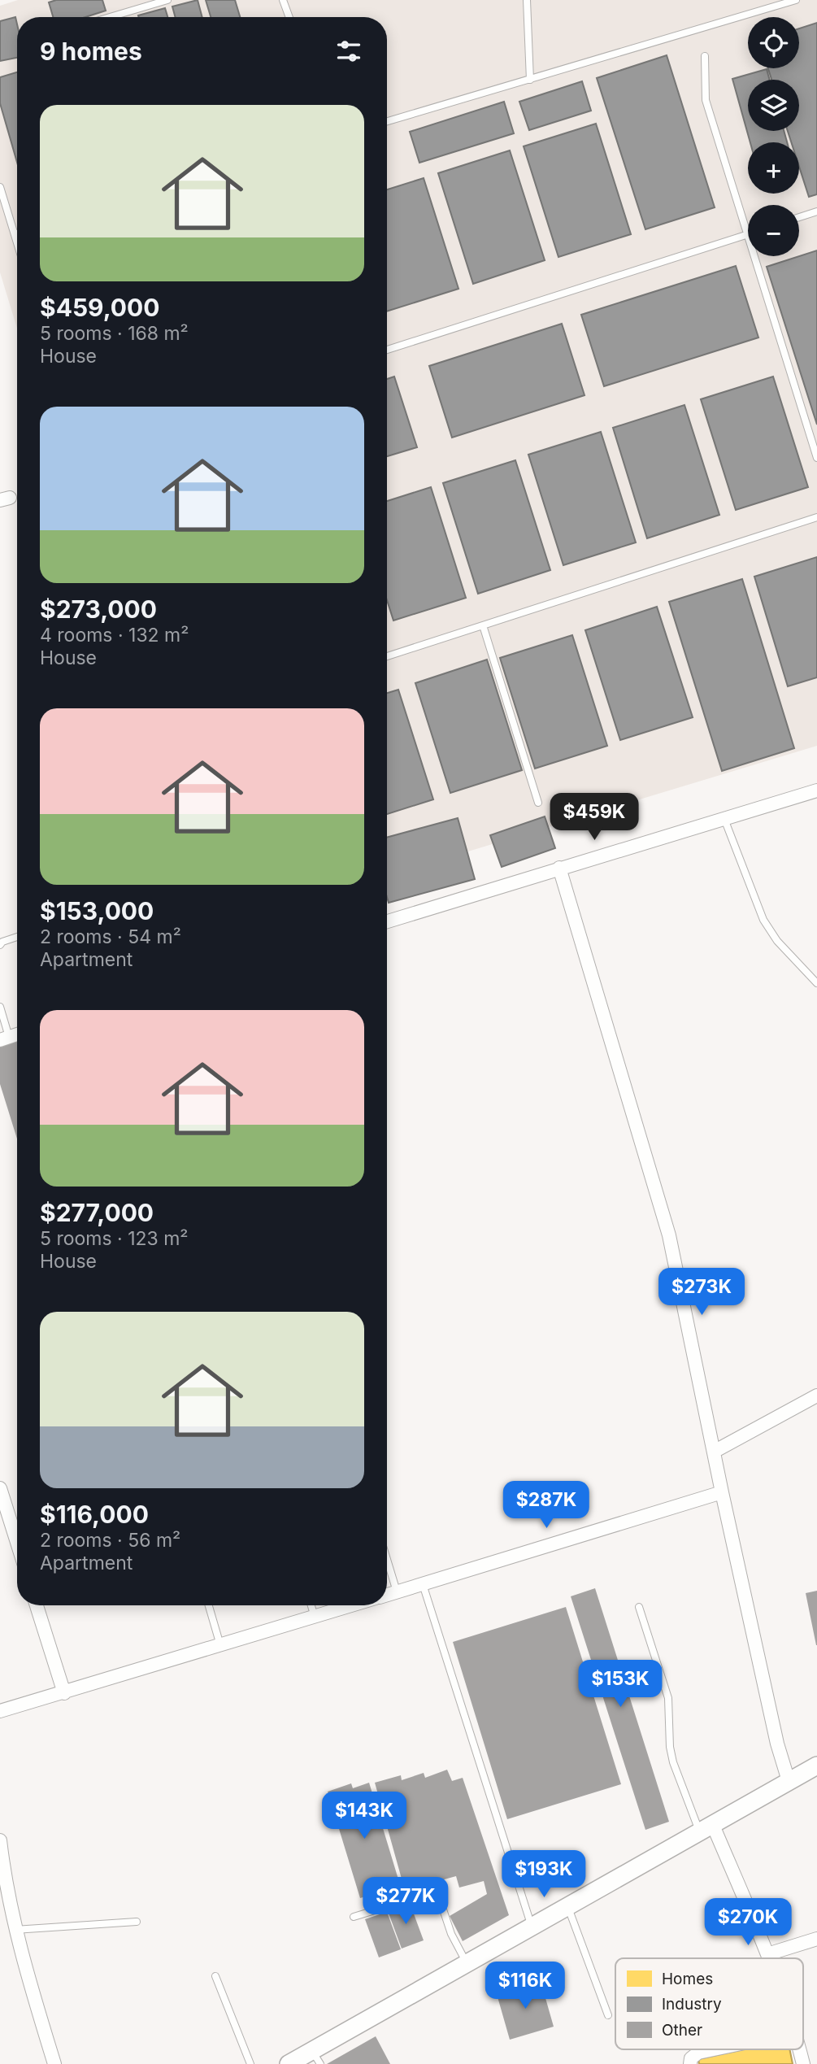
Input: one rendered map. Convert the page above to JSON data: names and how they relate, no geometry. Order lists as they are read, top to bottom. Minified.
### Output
{"legend":["Homes","Industry","Other"],"page":{"map_buttons":["+","−"],"heading":"9 homes","list":[{"name":"$459,000","note":"5 rooms · 168 m² · House"},{"name":"$273,000","note":"4 rooms · 132 m² · House"},{"name":"$153,000","note":"2 rooms · 54 m² · Apartment"},{"name":"$277,000","note":"5 rooms · 123 m² · House"},{"name":"$116,000","note":"2 rooms · 56 m² · Apartment"}],"price":["$459K","$273K","$287K","$153K","$143K","$193K","$277K","$270K","$116K"]}}
